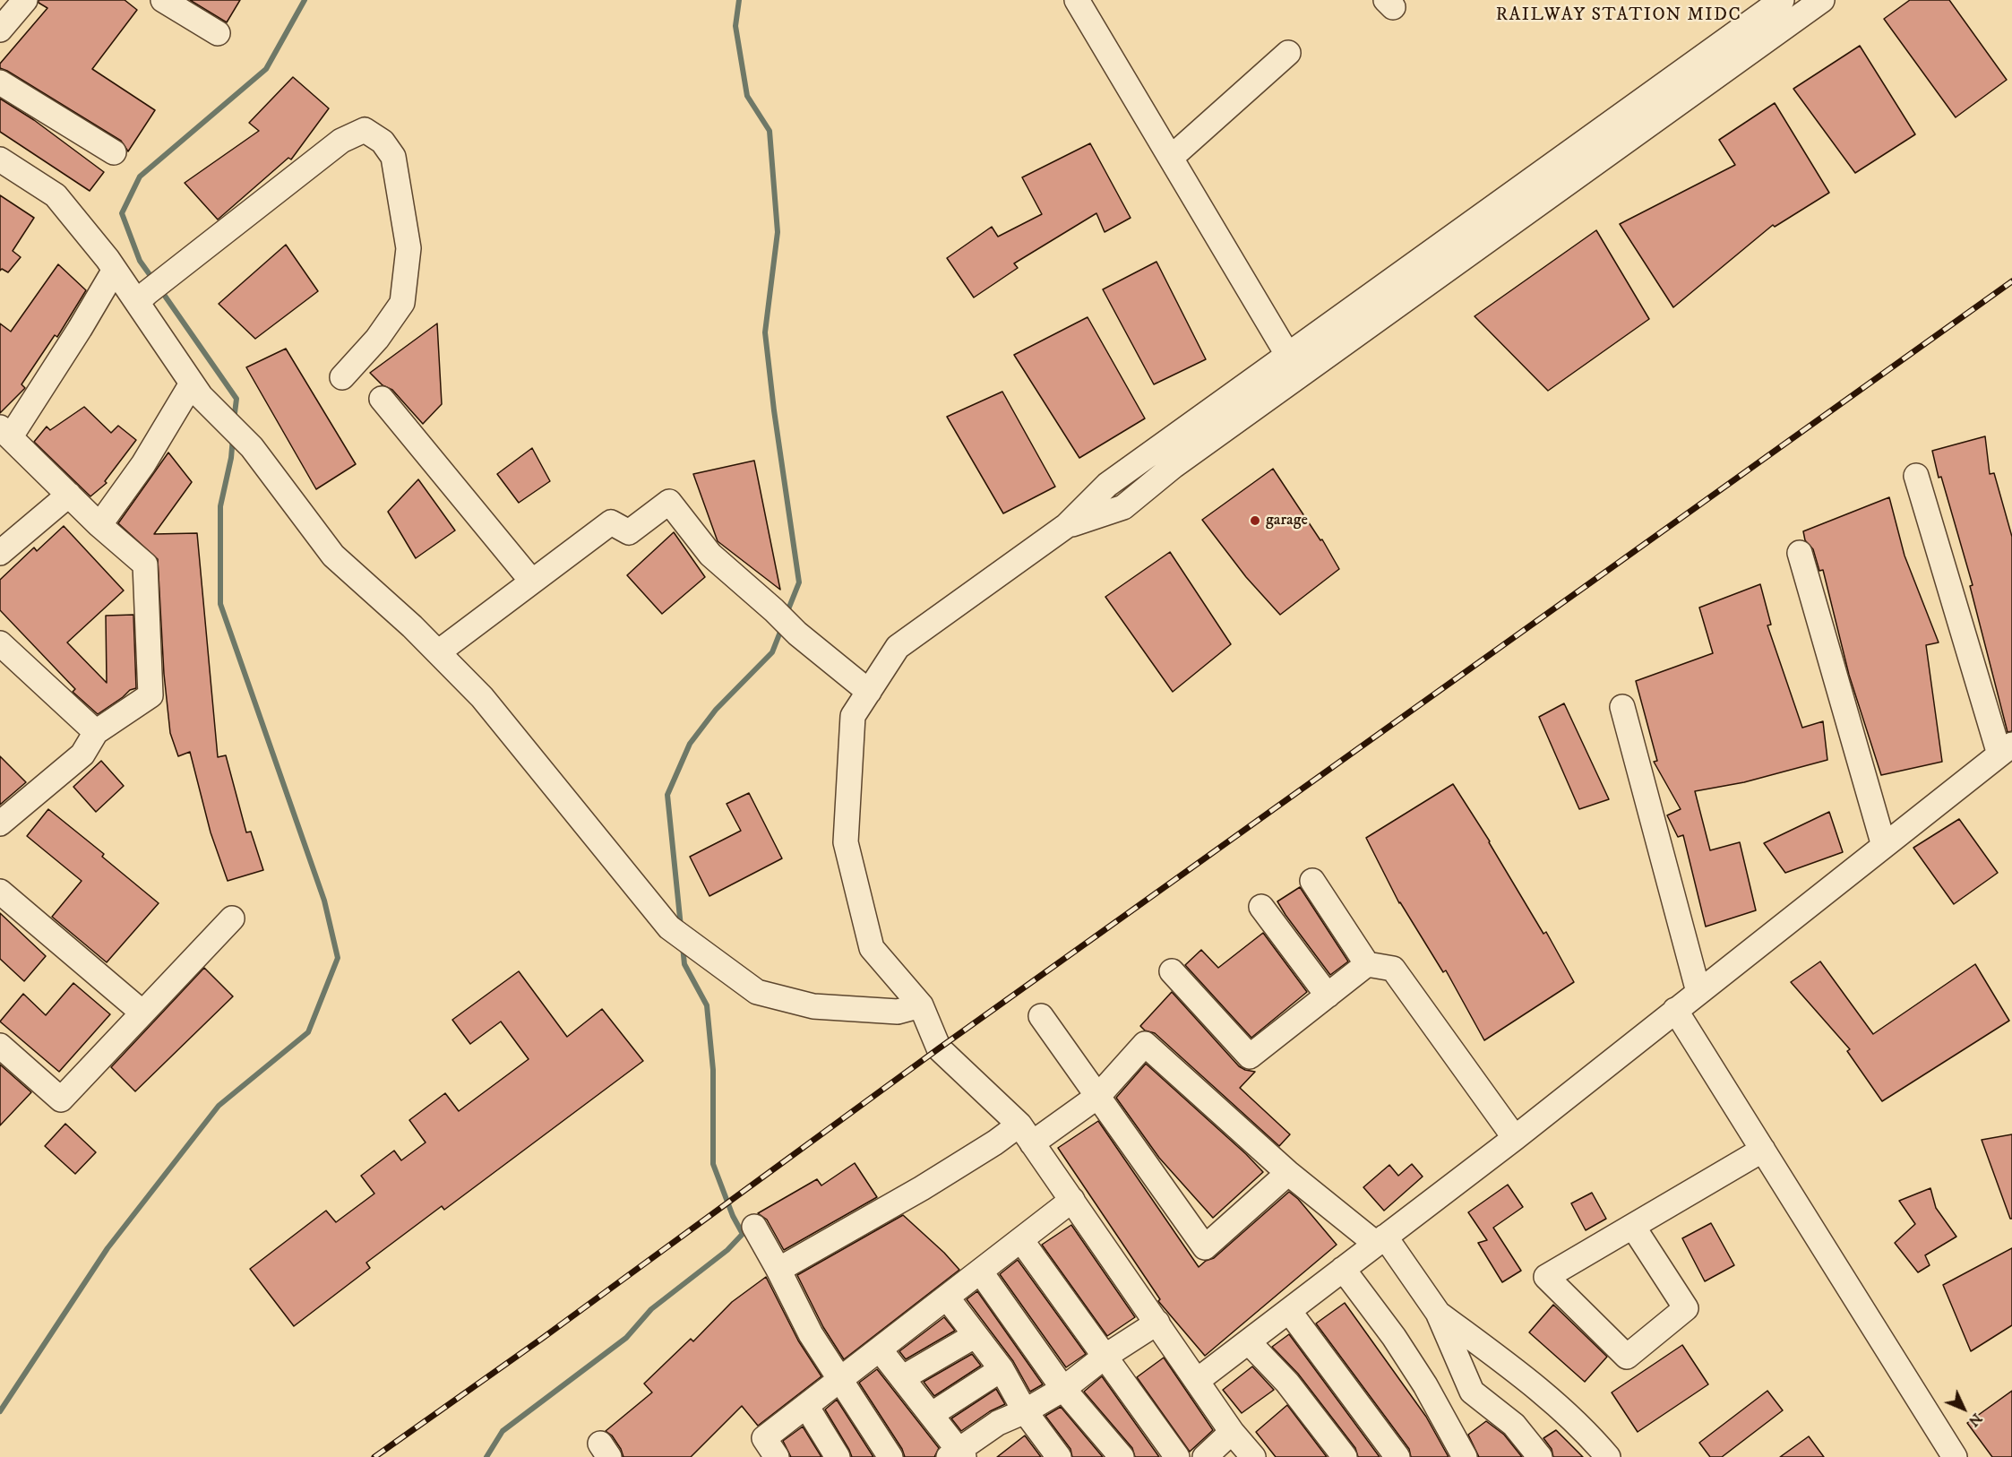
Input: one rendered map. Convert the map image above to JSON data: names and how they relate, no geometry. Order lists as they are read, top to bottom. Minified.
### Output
{"districts":["RAILWAY STATION MIDC"],"places":["garage"],"north":"bottom right"}
